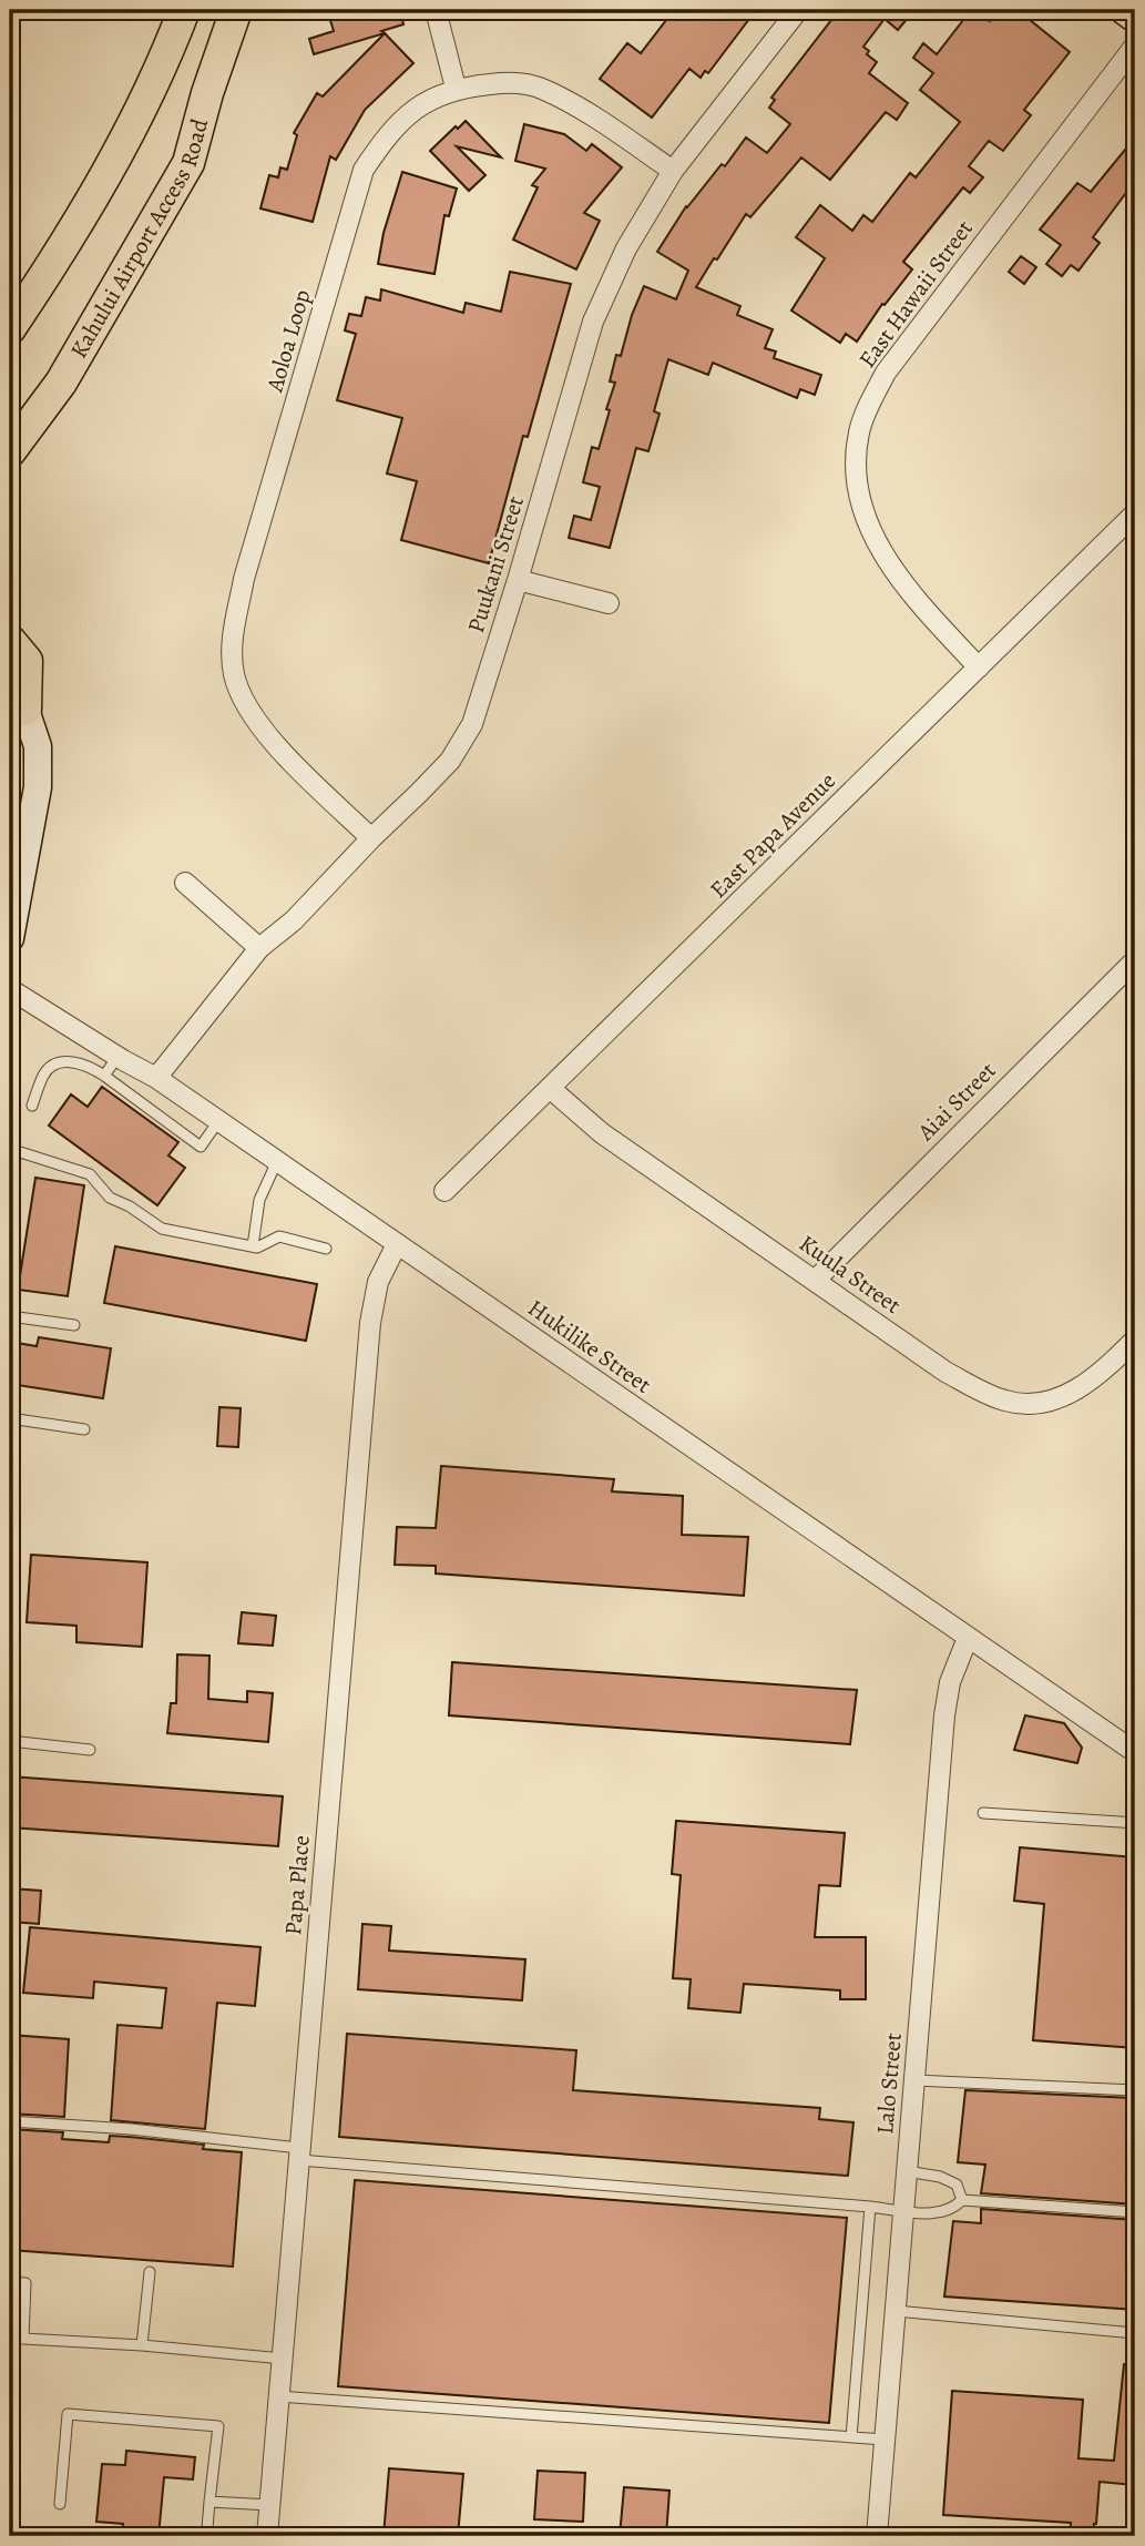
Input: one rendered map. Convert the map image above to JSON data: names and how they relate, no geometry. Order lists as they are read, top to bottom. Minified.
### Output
{"streets":{"main road":["Kahului Airport Access Road"],"street":["East Hawaii Street","Aoloa Loop","Puukani Street","East Papa Avenue","Aiai Street","Kuula Street","Hukilike Street","Papa Place","Lalo Street"]},"crossings":[["East Hawaii Street","East Papa Avenue"],["Aoloa Loop","Puukani Street"],["Puukani Street","Hukilike Street"],["East Papa Avenue","Kuula Street"],["Aiai Street","Kuula Street"],["Hukilike Street","Papa Place"],["Hukilike Street","Lalo Street"]]}
